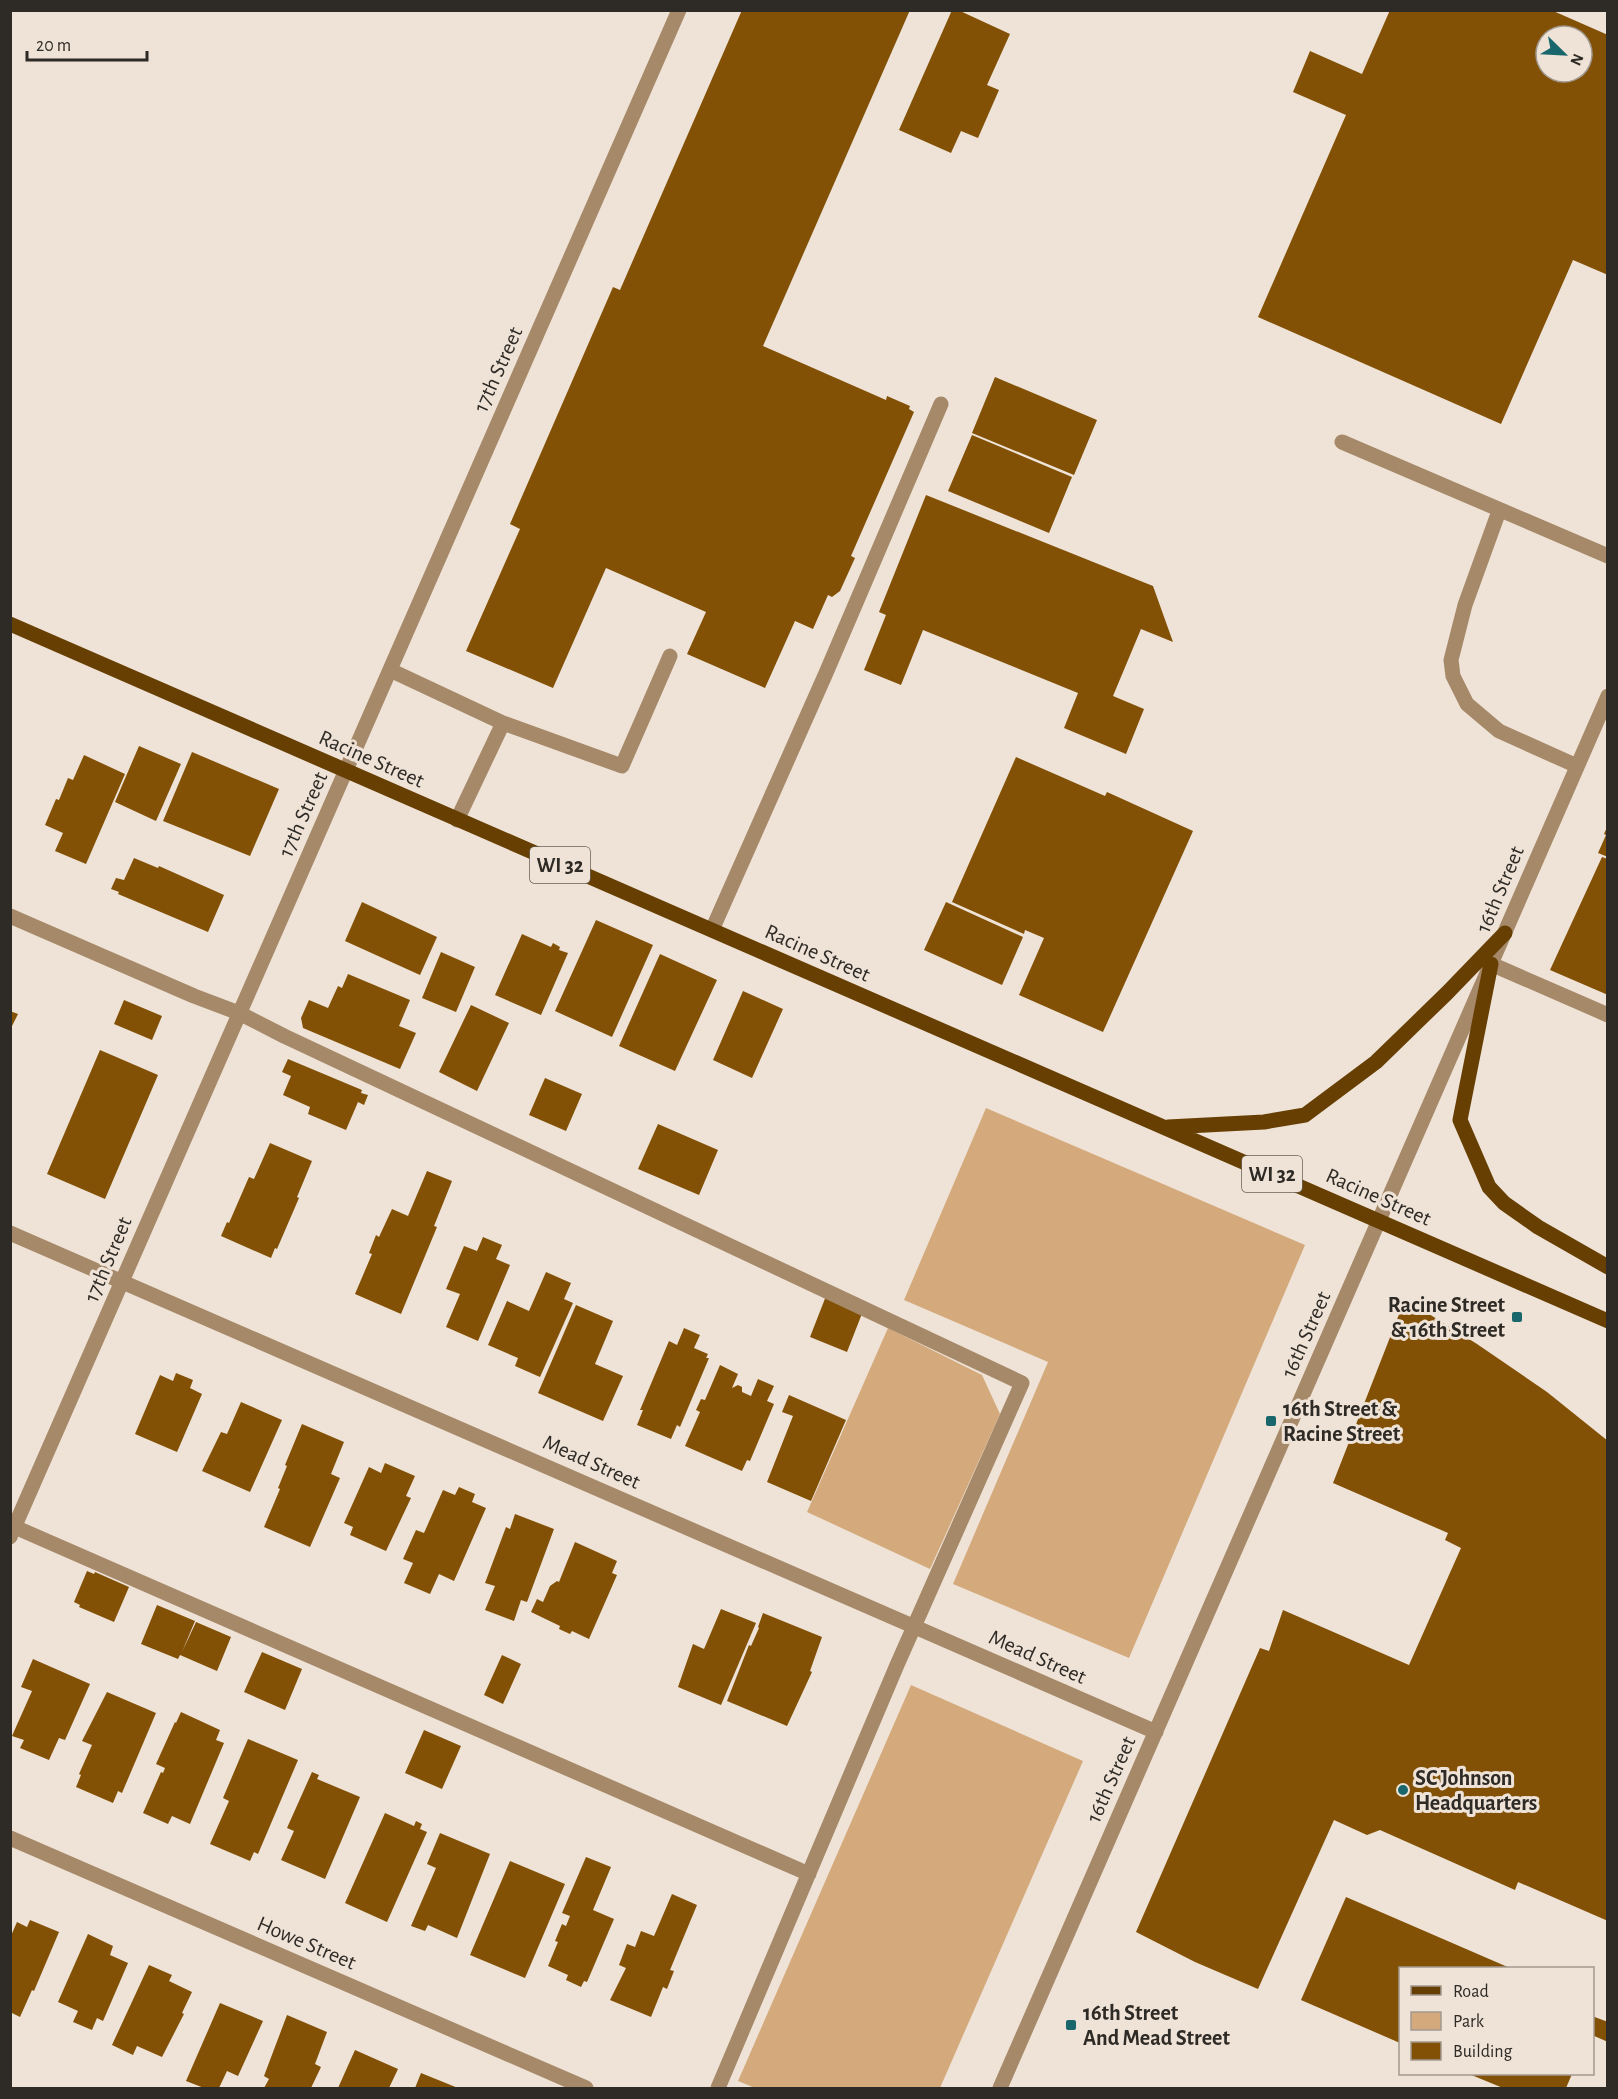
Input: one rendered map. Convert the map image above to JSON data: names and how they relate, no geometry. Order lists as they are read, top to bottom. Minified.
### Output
{"streets":{"main road":["Racine Street","WI 32"],"street":["17th Street","16th Street","Mead Street","Howe Street"]},"crossings":[["17th Street","Racine Street"],["17th Street","Mead Street"],["Racine Street","16th Street"],["16th Street","Mead Street"]],"places":{"transit":["Racine Street & 16th Street","16th Street & Racine Street","16th Street And Mead Street"],"other":["SC Johnson Headquarters"]},"legend":["Road","Park","Building"],"scale_bar":"20 m","north":"bottom right"}
